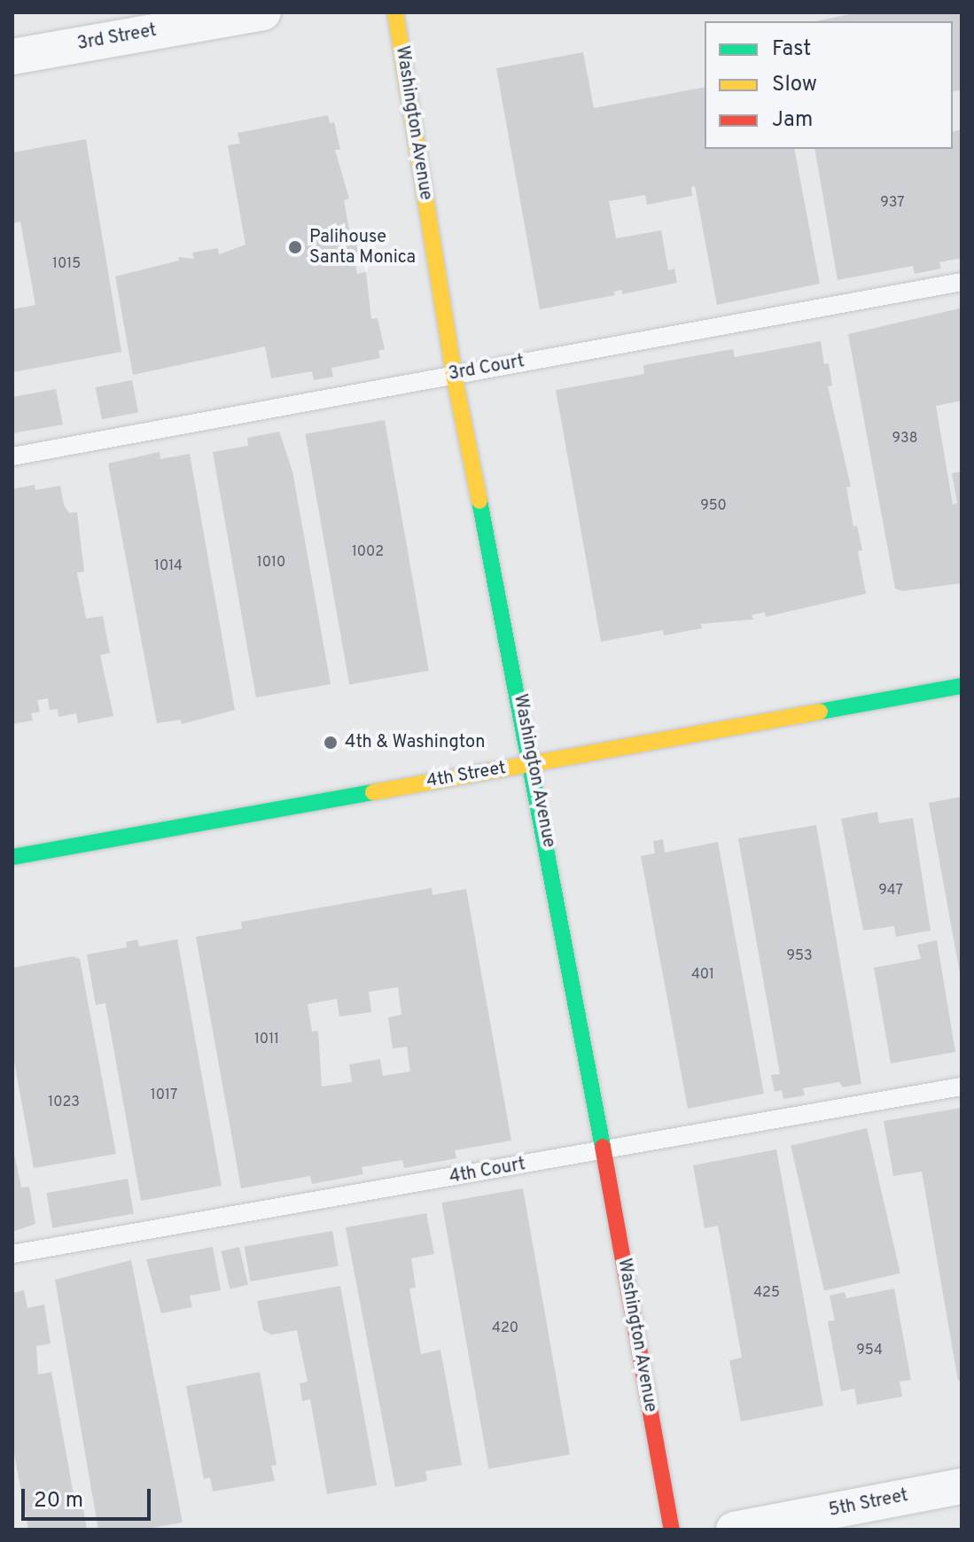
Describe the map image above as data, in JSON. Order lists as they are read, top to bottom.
{
  "streets": {
    "street": [
      "3rd Street",
      "Washington Avenue",
      "4th Street",
      "5th Street"
    ],
    "lane": ["3rd Court", "4th Court"]
  },
  "crossings": [
    ["Washington Avenue", "3rd Court"],
    ["Washington Avenue", "4th Street"],
    ["Washington Avenue", "4th Court"]
  ],
  "places": ["Palihouse Santa Monica", "4th & Washington"],
  "house_numbers": [
    "937",
    "1015",
    "938",
    "950",
    "1002",
    "1010",
    "1014",
    "947",
    "953",
    "401",
    "1011",
    "1017",
    "1023",
    "425",
    "420",
    "954"
  ],
  "legend": ["Fast", "Slow", "Jam"],
  "scale_bar": "20 m"
}
